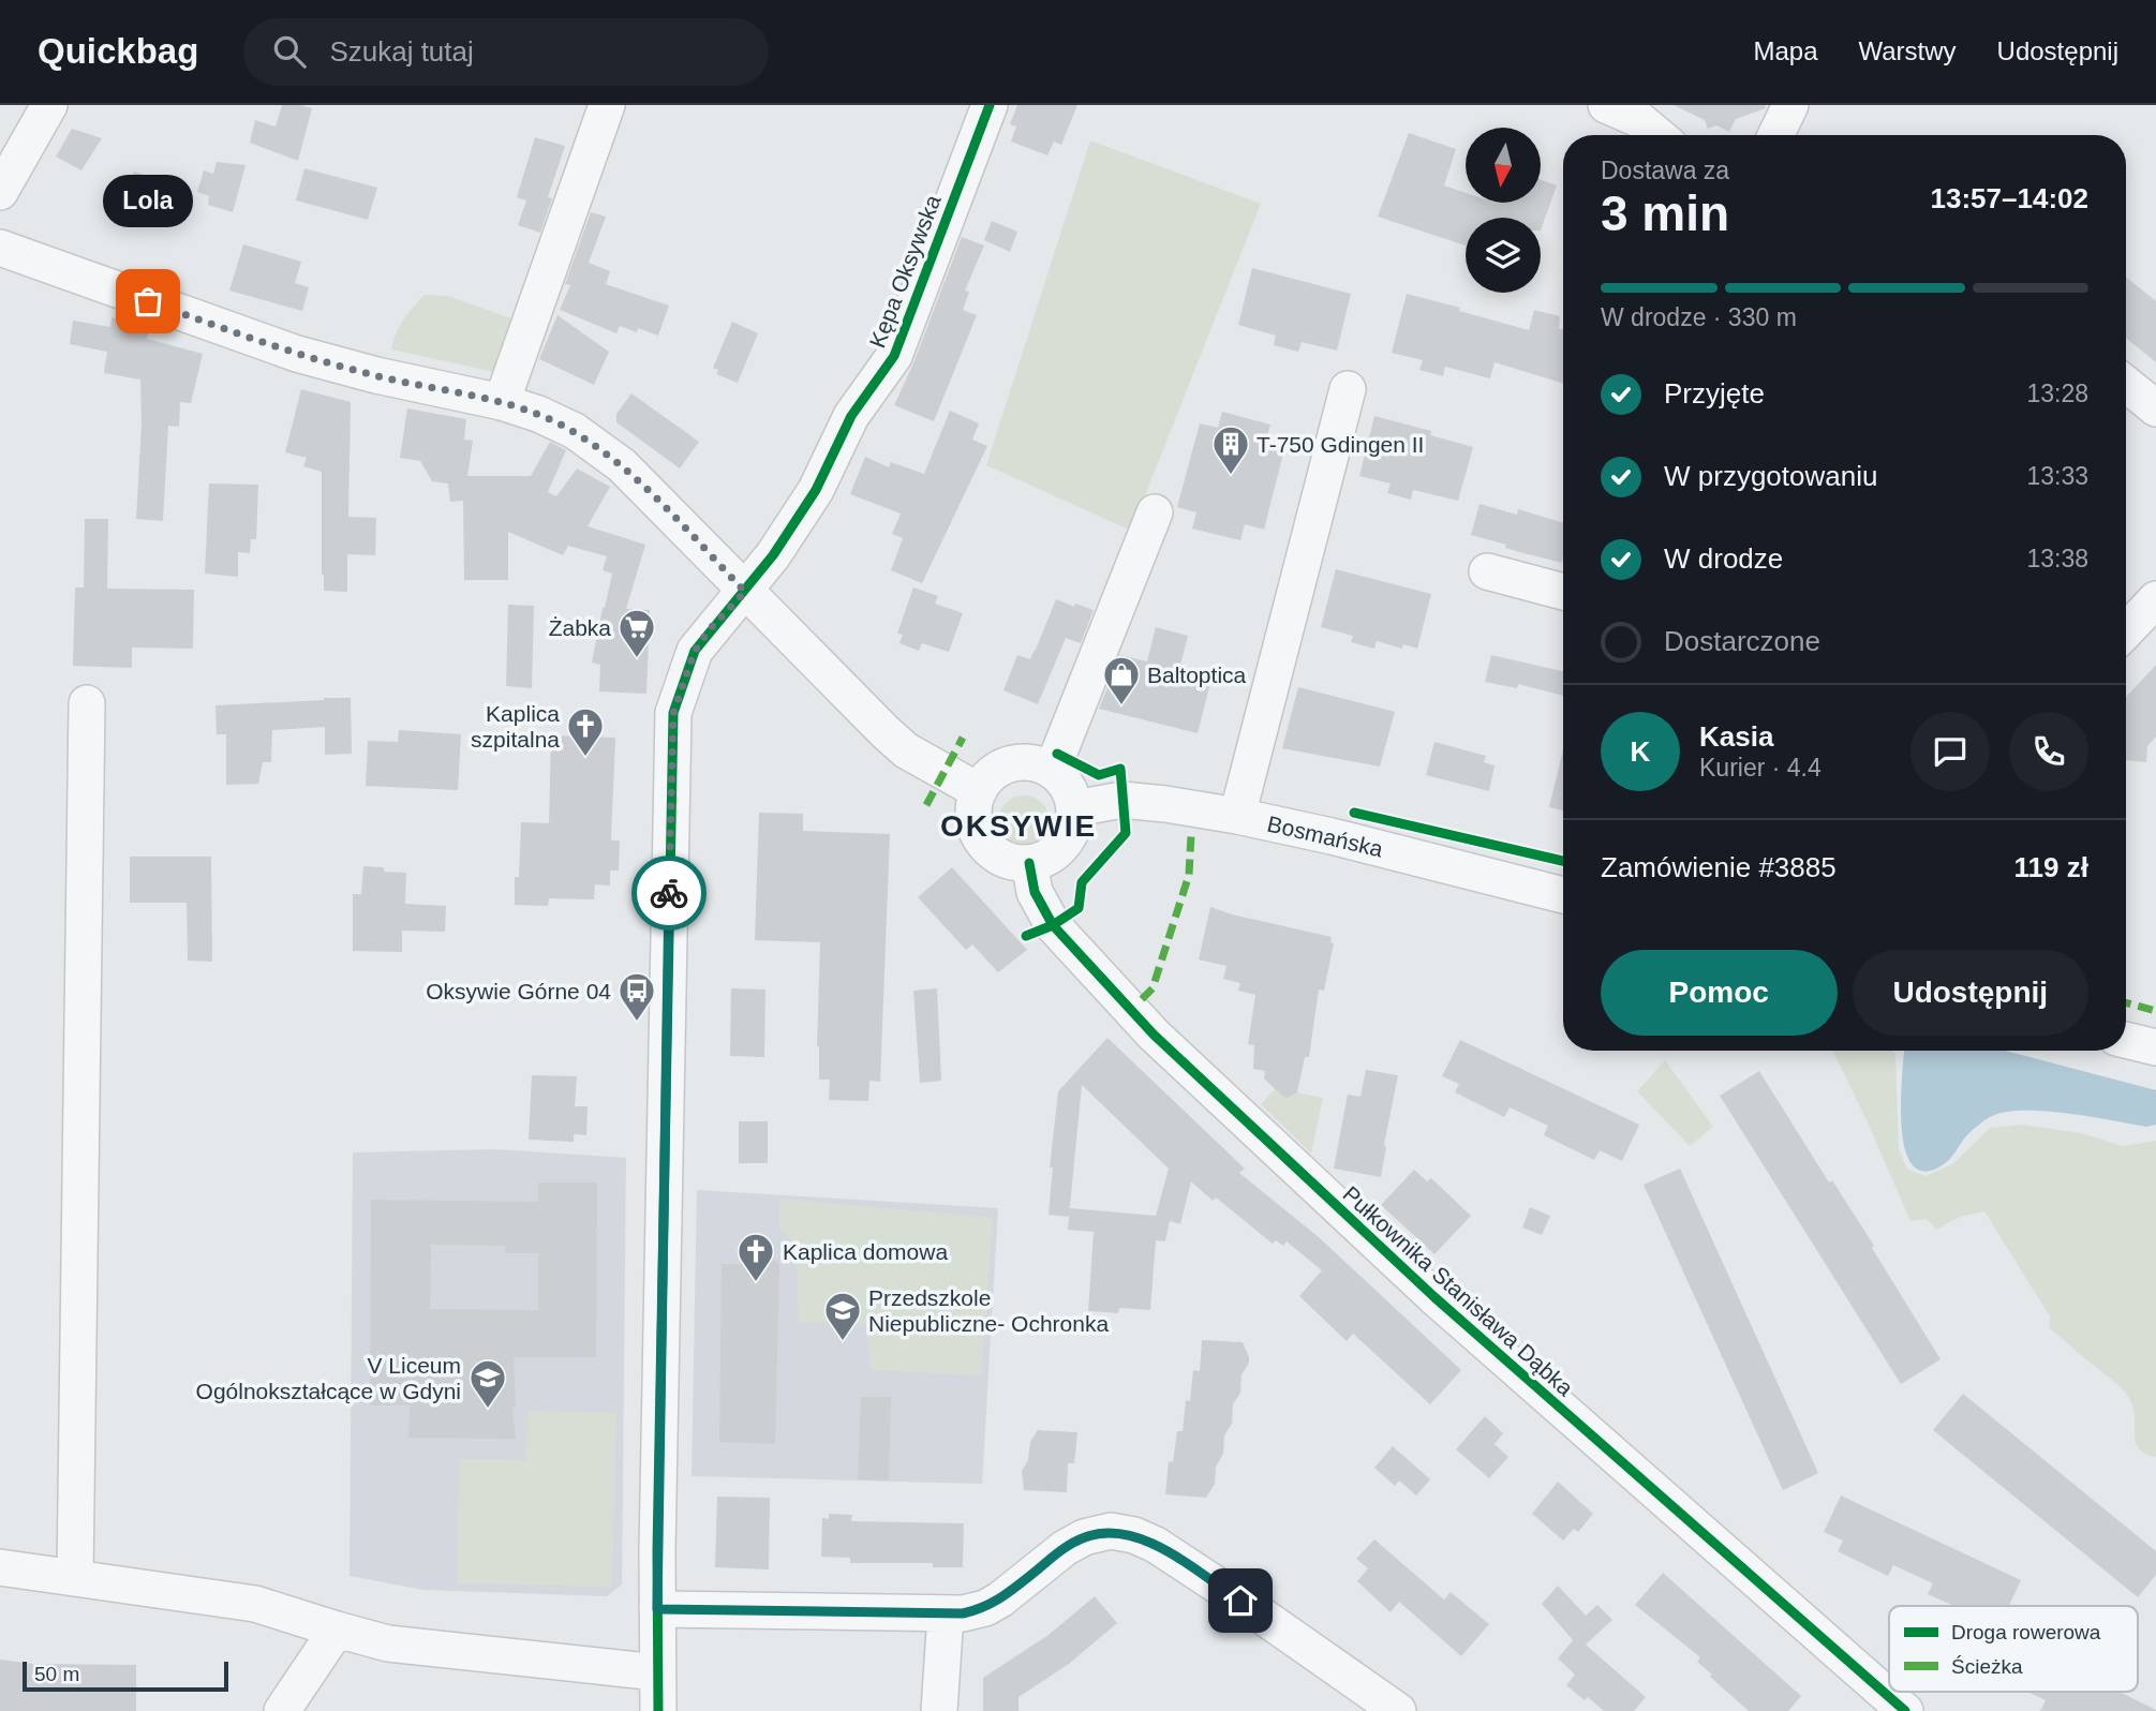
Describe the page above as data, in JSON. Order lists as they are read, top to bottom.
{
  "streets": {
    "street": ["Kępa Oksywska", "Bosmańska", "Pułkownika Stanisława Dąbka"]
  },
  "crossings": [
    ["Bosmańska", "Pułkownika Stanisława Dąbka"]
  ],
  "districts": ["OKSYWIE"],
  "places": {
    "other": ["Lola"],
    "building": ["T-750 Gdingen II"],
    "supermarket": ["Żabka"],
    "shop": ["Baltoptica"],
    "church": ["Kaplica szpitalna", "Kaplica domowa"],
    "bus stop": ["Oksywie Górne 04"],
    "school or university": ["Przedszkole Niepubliczne- Ochronka", "V Liceum Ogólnokształcące w Gdyni"]
  },
  "legend": ["Droga rowerowa", "Ścieżka"],
  "scale_bar": "50 m",
  "north": "bottom",
  "page": {
    "header": "Quickbag",
    "search": "Szukaj tutaj",
    "nav": ["Mapa", "Warstwy", "Udostępnij"],
    "heading": ["3 min", "Dostawa za", "13:57–14:02"],
    "panel": [
      "Kasia",
      "Kurier · 4.4",
      "Zamówienie #3885",
      "119 zł"
    ],
    "bubble": "Lola",
    "bar": "W drodze · 330 m",
    "list": [
      ["Przyjęte", "13:28"],
      ["W przygotowaniu", "13:33"],
      ["W drodze", "13:38"],
      "Dostarczone"
    ],
    "round": "K",
    "buttons": ["Pomoc", "Udostępnij"],
    "scale": "50 m"
  }
}
